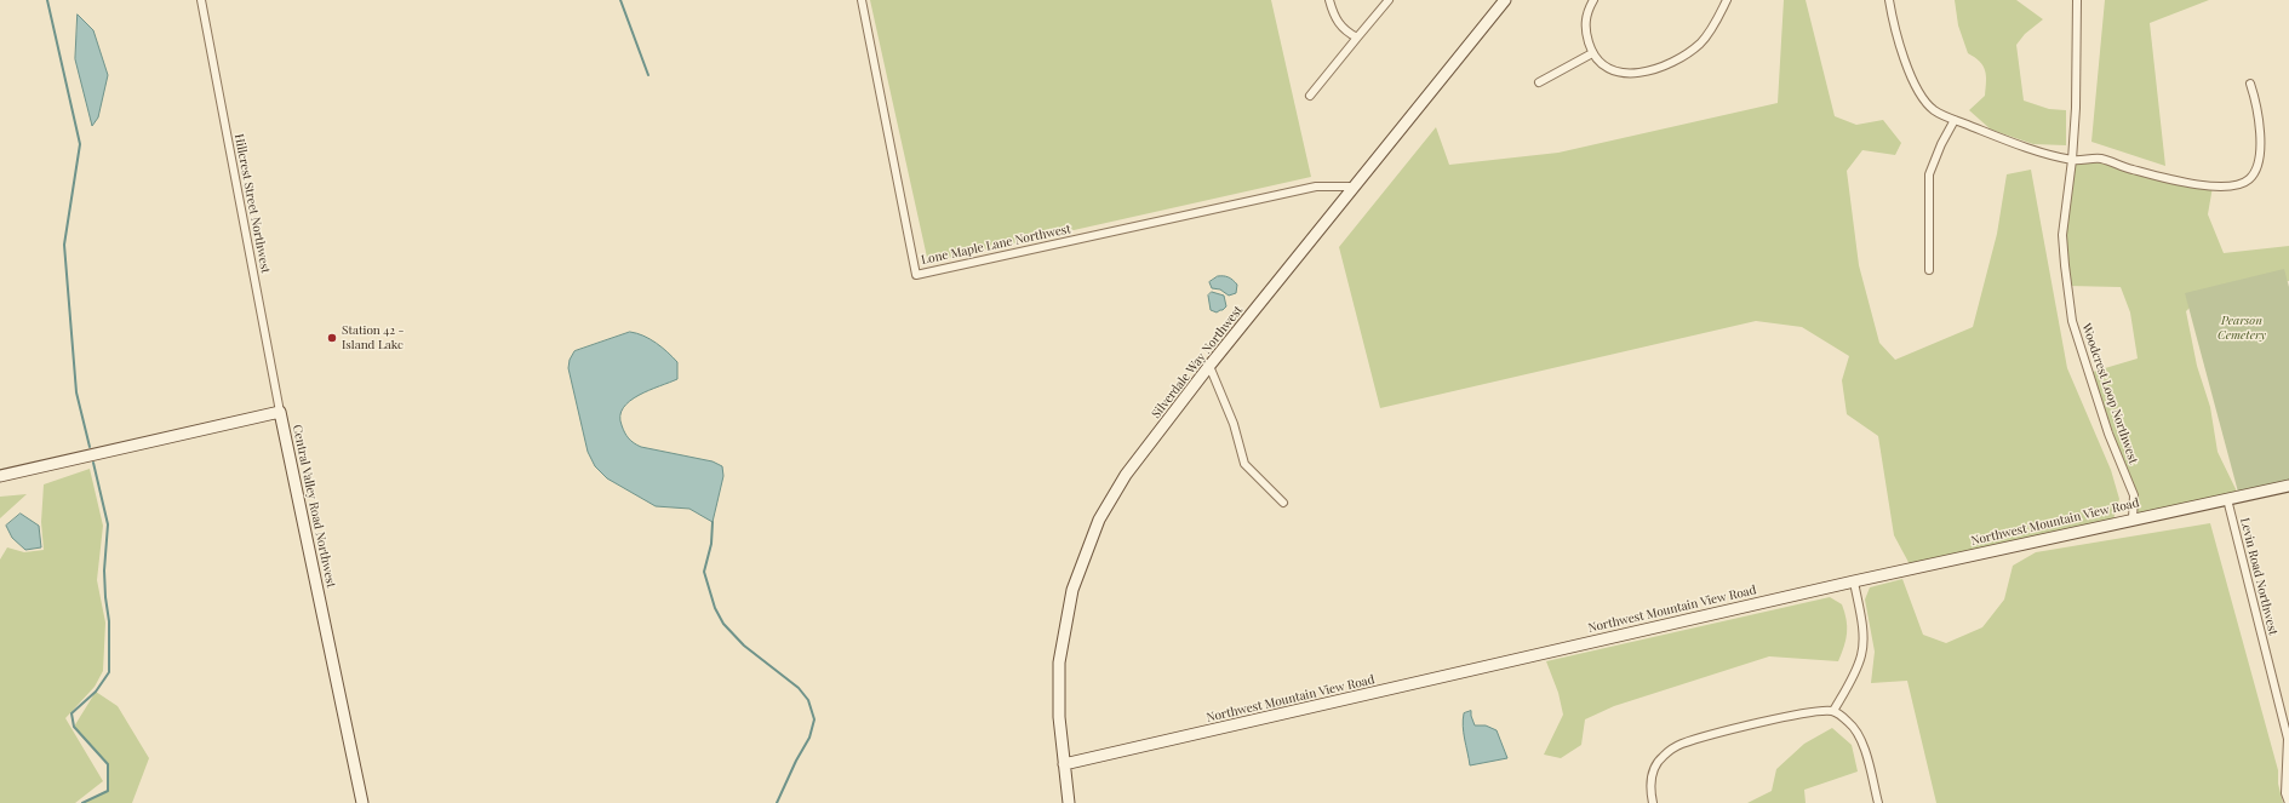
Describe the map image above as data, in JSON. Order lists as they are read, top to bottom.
{
  "streets": {
    "main road": ["Silverdale Way Northwest", "Central Valley Road Northwest", "Northwest Mountain View Road"],
    "street": [
      "Hillcrest Street Northwest",
      "Lone Maple Lane Northwest",
      "Woodcrest Loop Northwest",
      "Levin Road Northwest"
    ]
  },
  "crossings": [
    ["Hillcrest Street Northwest", "Central Valley Road Northwest"],
    ["Lone Maple Lane Northwest", "Silverdale Way Northwest"],
    ["Silverdale Way Northwest", "Northwest Mountain View Road"],
    ["Woodcrest Loop Northwest", "Northwest Mountain View Road"],
    ["Northwest Mountain View Road", "Levin Road Northwest"]
  ],
  "parks": ["Pearson Cemetery"],
  "places": ["Station 42 - Island Lake"]
}
